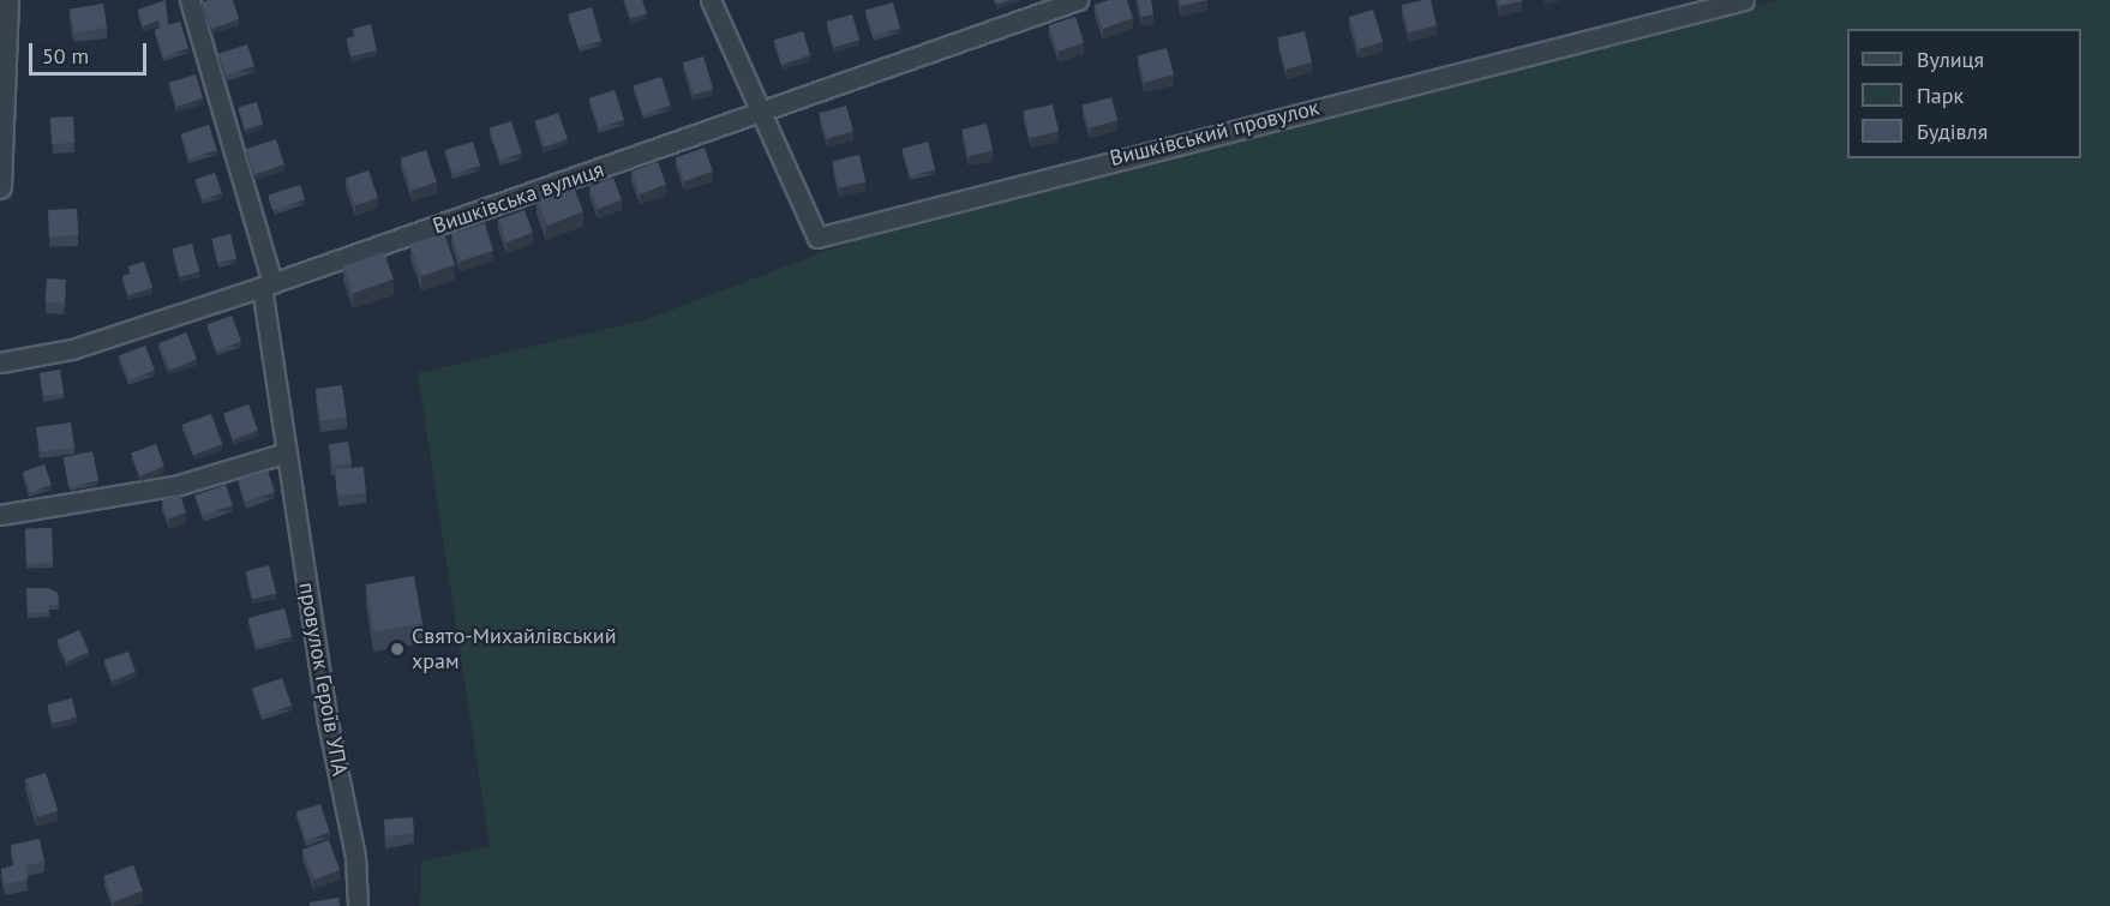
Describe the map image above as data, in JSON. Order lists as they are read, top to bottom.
{
  "streets": {
    "street": ["Вишківський провулок", "Вишківська вулиця", "провулок Героїв УПА"]
  },
  "crossings": [
    ["Вишківський провулок", "Вишківська вулиця"],
    ["Вишківська вулиця", "провулок Героїв УПА"]
  ],
  "places": ["Свято-Михайлівський храм"],
  "legend": ["Вулиця", "Парк", "Будівля"],
  "scale_bar": "50 m"
}
